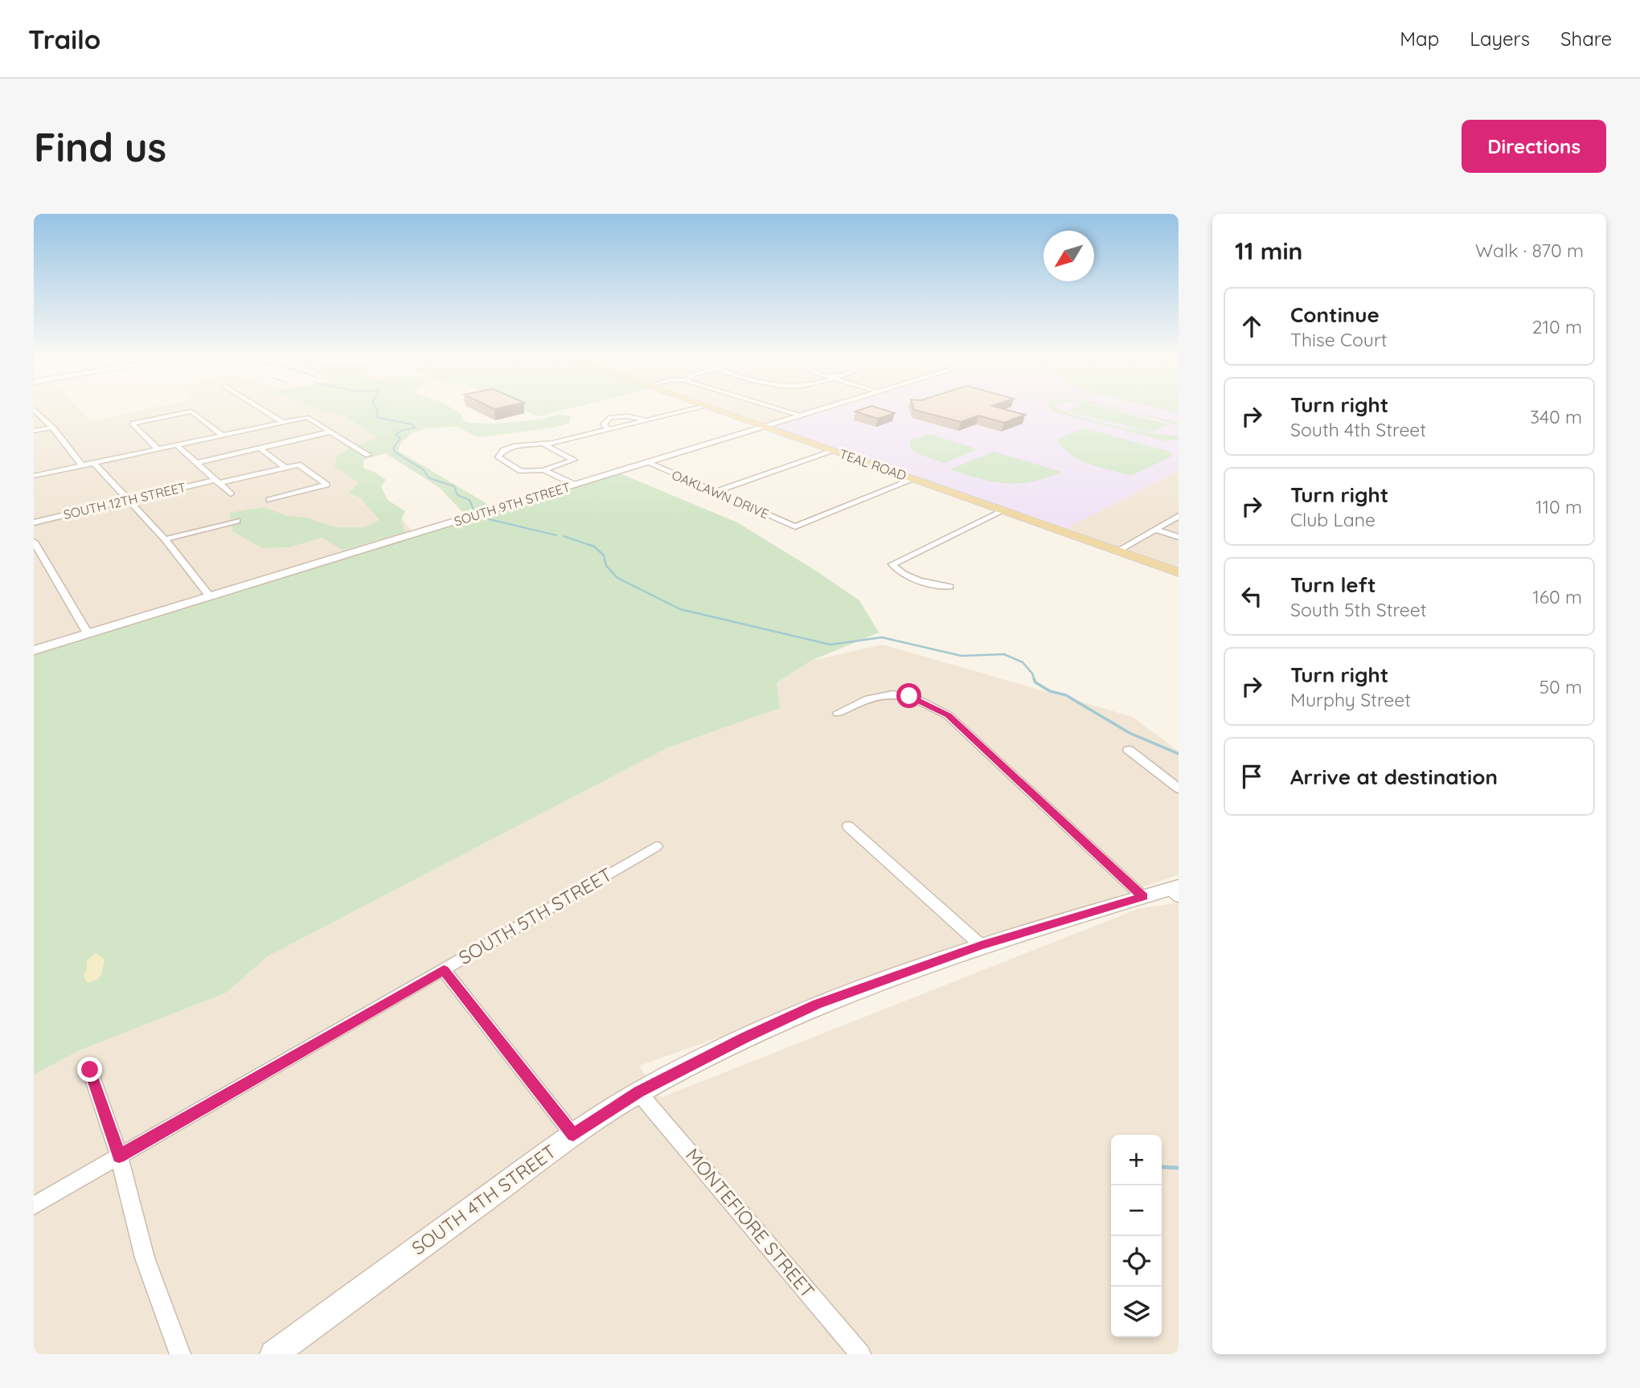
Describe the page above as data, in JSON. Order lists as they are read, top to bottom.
{
  "streets": {
    "main road": ["TEAL ROAD"],
    "street": [
      "OAKLAWN DRIVE",
      "SOUTH 12TH STREET",
      "SOUTH 9TH STREET",
      "SOUTH 5TH STREET",
      "SOUTH 4TH STREET",
      "MONTEFIORE STREET"
    ]
  },
  "crossings": [
    ["TEAL ROAD", "OAKLAWN DRIVE"],
    ["TEAL ROAD", "SOUTH 9TH STREET"],
    ["OAKLAWN DRIVE", "SOUTH 9TH STREET"],
    ["SOUTH 4TH STREET", "MONTEFIORE STREET"]
  ],
  "north": "bottom left",
  "page": {
    "header": "Trailo",
    "nav": ["Map", "Layers", "Share"],
    "buttons": "Directions",
    "title": "Find us",
    "heading": ["11 min", "Walk · 870 m"],
    "list": [
      ["Continue", "Thise Court", "210 m"],
      ["Turn right", "South 4th Street", "340 m"],
      ["Turn right", "Club Lane", "110 m"],
      ["Turn left", "South 5th Street", "160 m"],
      ["Turn right", "Murphy Street", "50 m"],
      "Arrive at destination"
    ],
    "map_buttons": ["+", "−"]
  }
}
